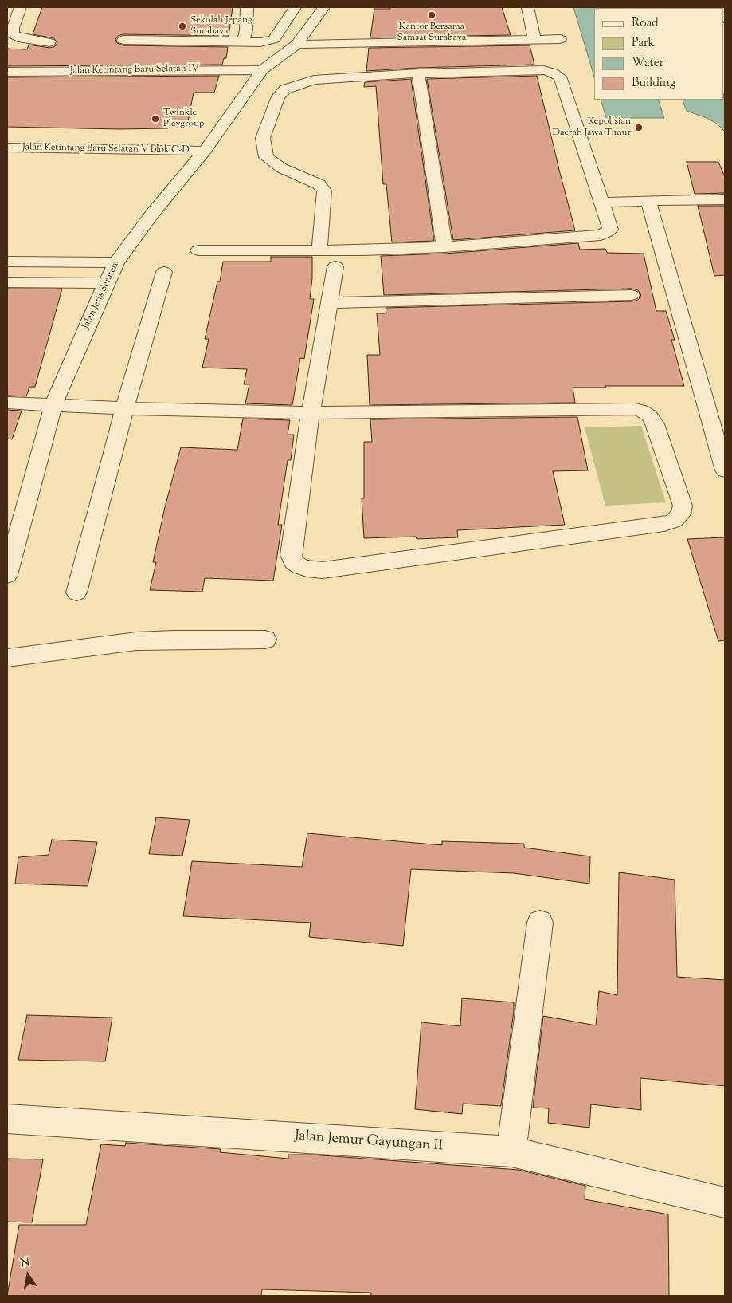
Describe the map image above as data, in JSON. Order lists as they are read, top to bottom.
{
  "streets": {
    "street": [
      "Jalan Ketintang Baru Selatan IV",
      "Jalan Ketintang Baru Selatan V Blok C-D",
      "Jalan Jetis Seraten",
      "Jalan Jemur Gayungan II"
    ]
  },
  "crossings": [
    ["Jalan Ketintang Baru Selatan IV", "Jalan Jetis Seraten"],
    ["Jalan Ketintang Baru Selatan V Blok C-D", "Jalan Jetis Seraten"]
  ],
  "places": [
    "Kantor Bersama Samsat Surabaya",
    "Sekolah Jepang Surabaya",
    "Twinkle Playgroup",
    "Kepolisian Daerah Jawa Timur"
  ],
  "legend": [
    "Road",
    "Park",
    "Water",
    "Building"
  ],
  "north": "top"
}
